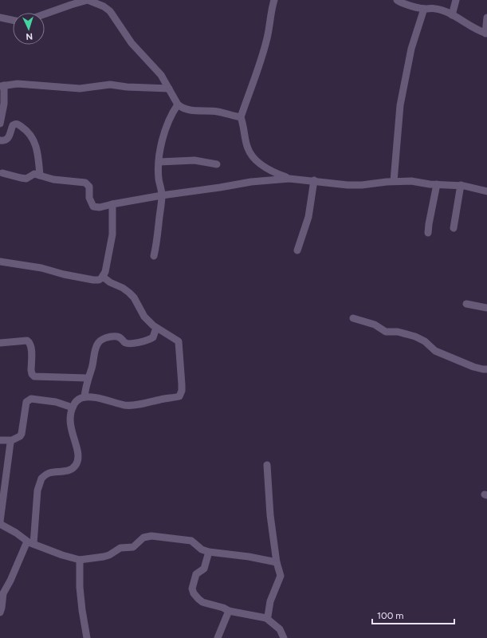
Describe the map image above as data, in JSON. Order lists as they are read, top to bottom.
{
  "scale_bar": "100 m",
  "north": "bottom"
}
